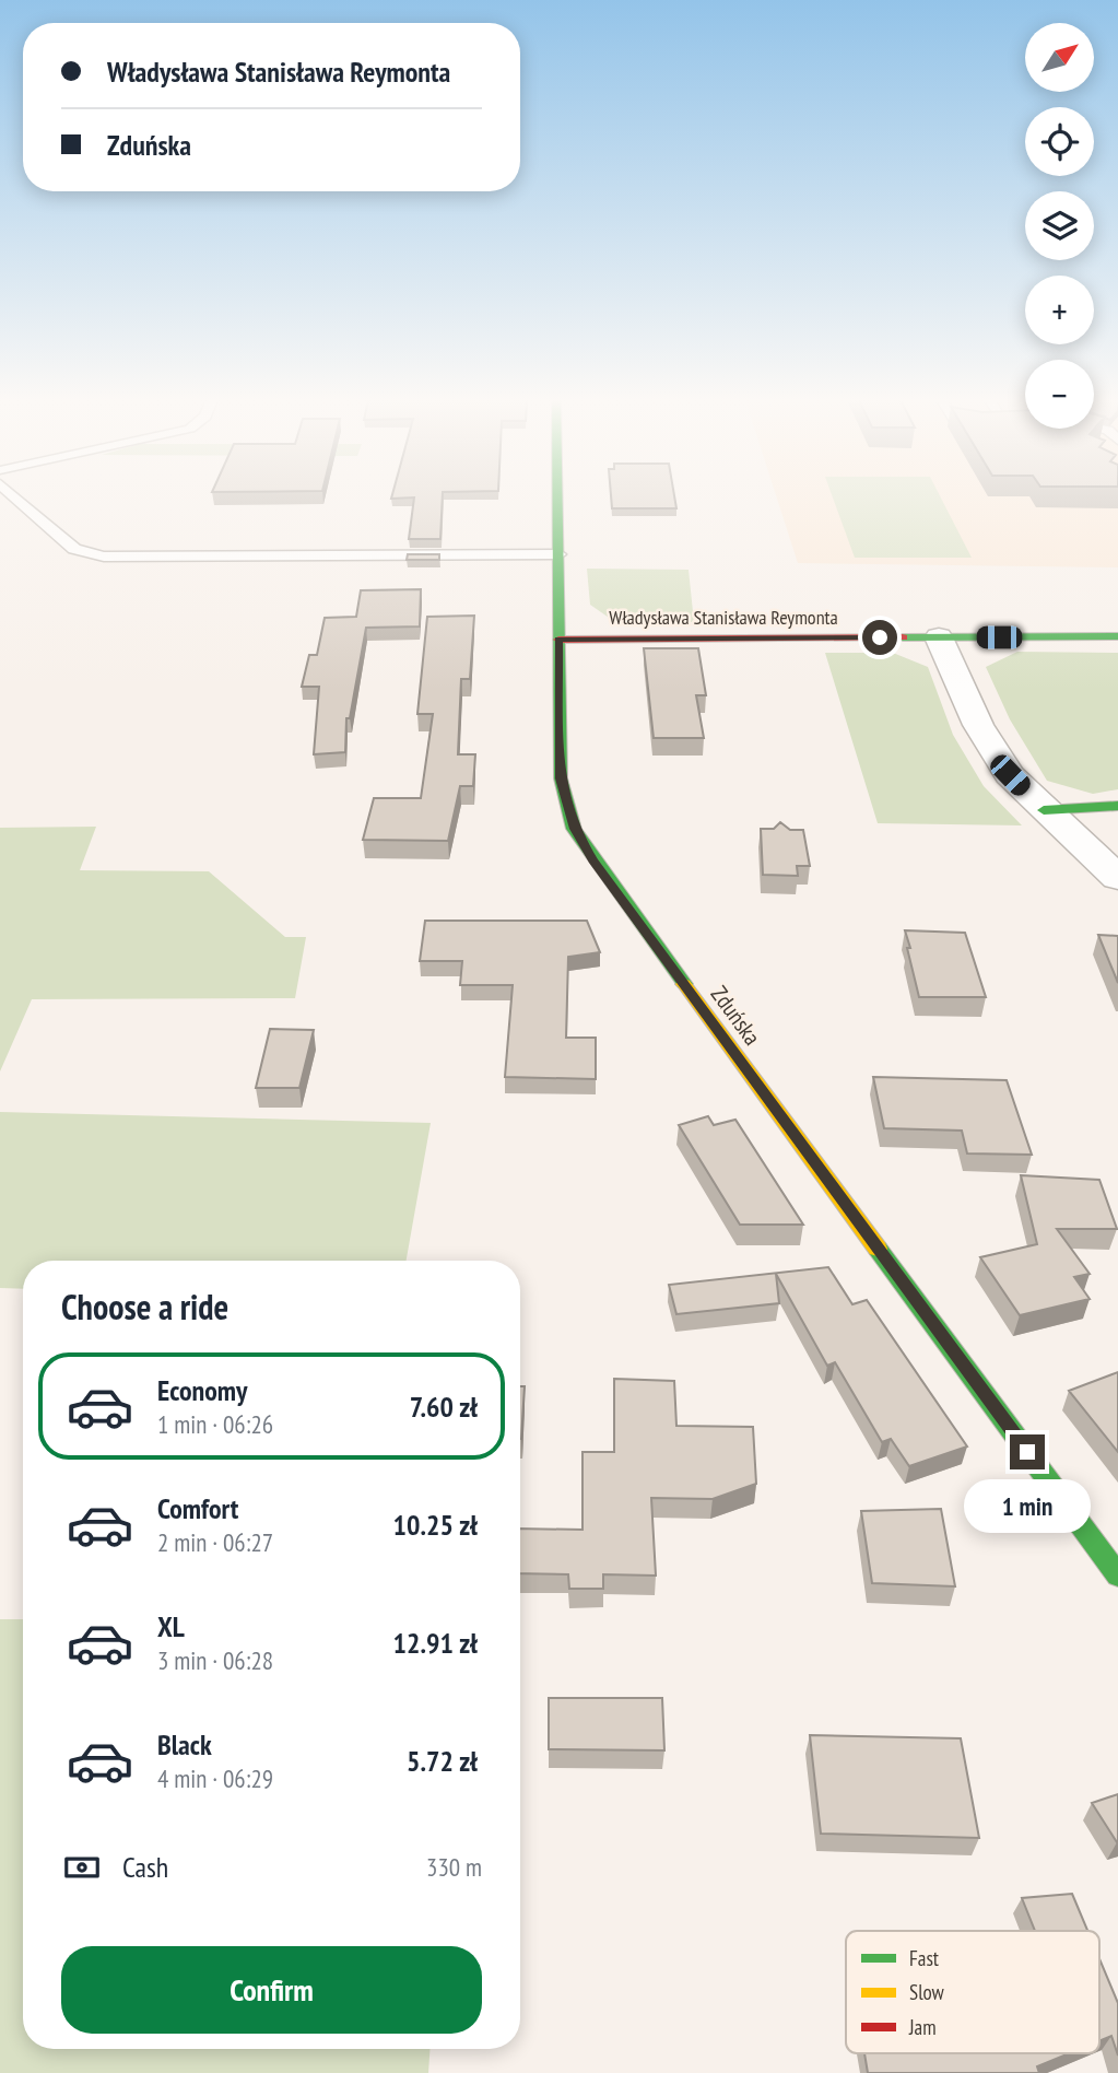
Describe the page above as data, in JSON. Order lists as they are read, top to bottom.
{
  "streets": {
    "street": ["Władysława Stanisława Reymonta", "Zduńska"]
  },
  "crossings": [
    ["Władysława Stanisława Reymonta", "Zduńska"]
  ],
  "legend": ["Fast", "Slow", "Jam"],
  "north": "top right",
  "page": {
    "map_buttons": ["+", "−"],
    "banner": ["Władysława Stanisława Reymonta", "Zduńska"],
    "heading": "Choose a ride",
    "list": [
      {
        "name": "Economy",
        "note": "1 min · 06:26",
        "value": "7.60 zł"
      },
      {
        "name": "Comfort",
        "note": "2 min · 06:27",
        "value": "10.25 zł"
      },
      {
        "name": "XL",
        "note": "3 min · 06:28",
        "value": "12.91 zł"
      },
      {
        "name": "Black",
        "note": "4 min · 06:29",
        "value": "5.72 zł"
      }
    ],
    "bubble": "1 min",
    "pay": ["Cash", "330 m"],
    "buttons": "Confirm"
  }
}
